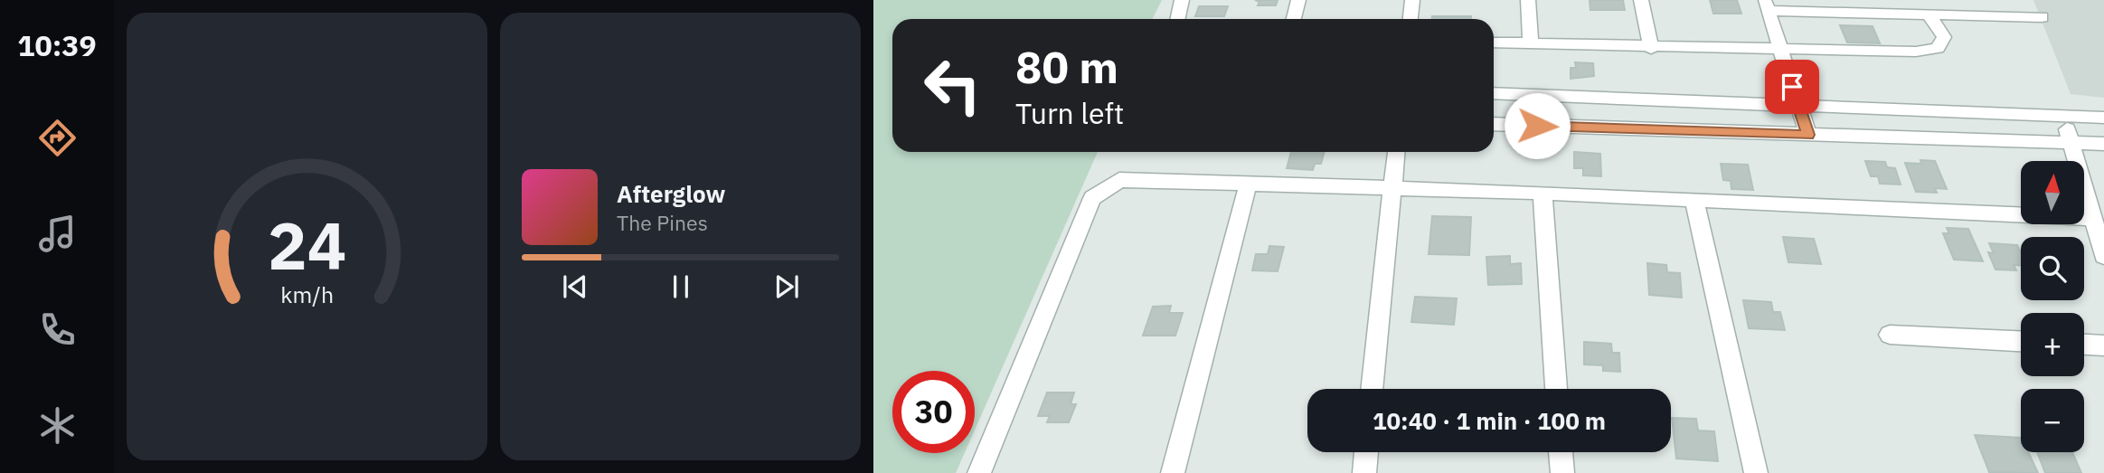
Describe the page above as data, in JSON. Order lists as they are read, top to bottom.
{
  "north": "top",
  "page": {
    "tabs": "10:39",
    "turn": ["80 m", "Turn left"],
    "map_buttons": ["+", "−"],
    "song": ["Afterglow", "The Pines"],
    "limit": "30",
    "trip": "10:40 · 1 min · 100 m",
    "gauge": ["24", "km/h"]
  }
}
